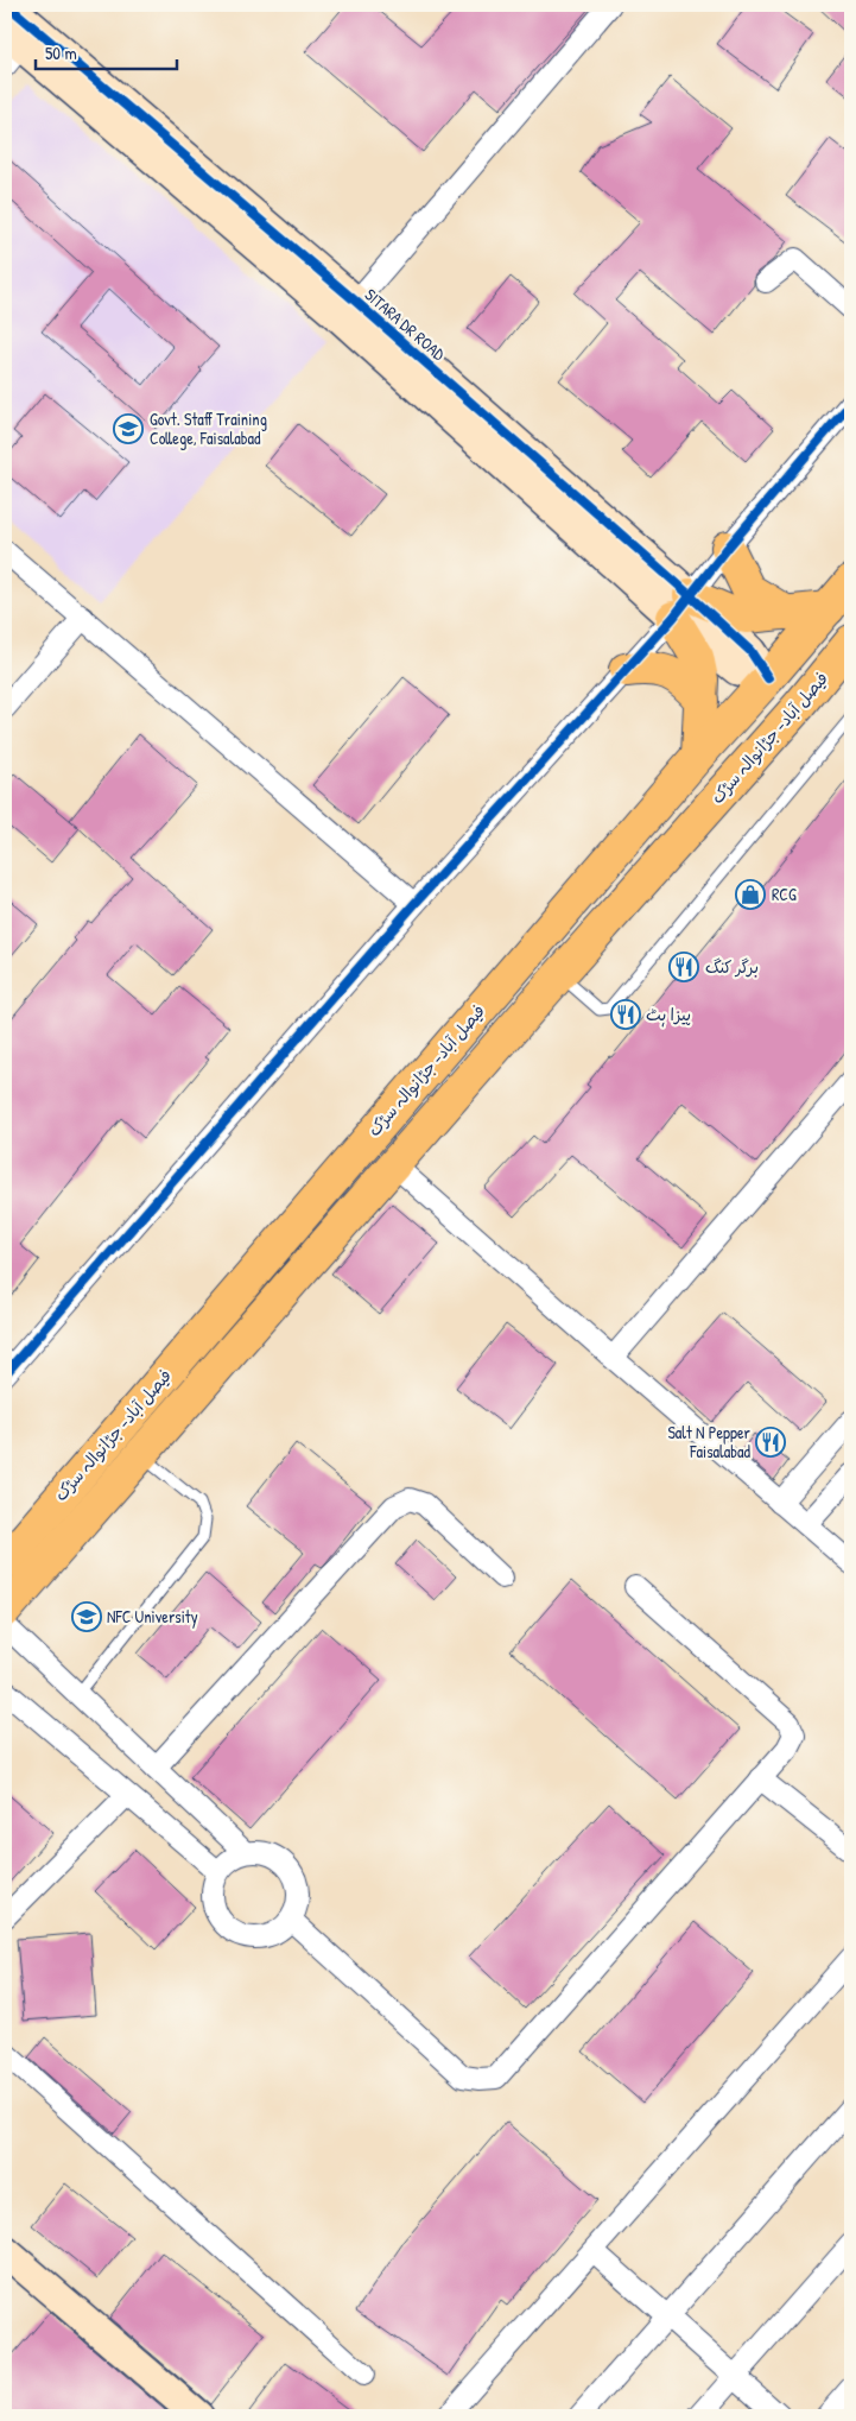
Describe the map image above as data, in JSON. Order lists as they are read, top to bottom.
{
  "streets": {
    "main road": ["فیصل آباد– جڑانوالہ سڑک"],
    "cycle path": ["SITARA DR ROAD"]
  },
  "places": {
    "school or university": ["Govt. Staff Training College, Faisalabad", "NFC University"],
    "shop": ["RCG"],
    "restaurant": ["برگر کنگ", "پیزا ہٹ", "Salt N Pepper Faisalabad"]
  },
  "scale_bar": "50 m"
}
